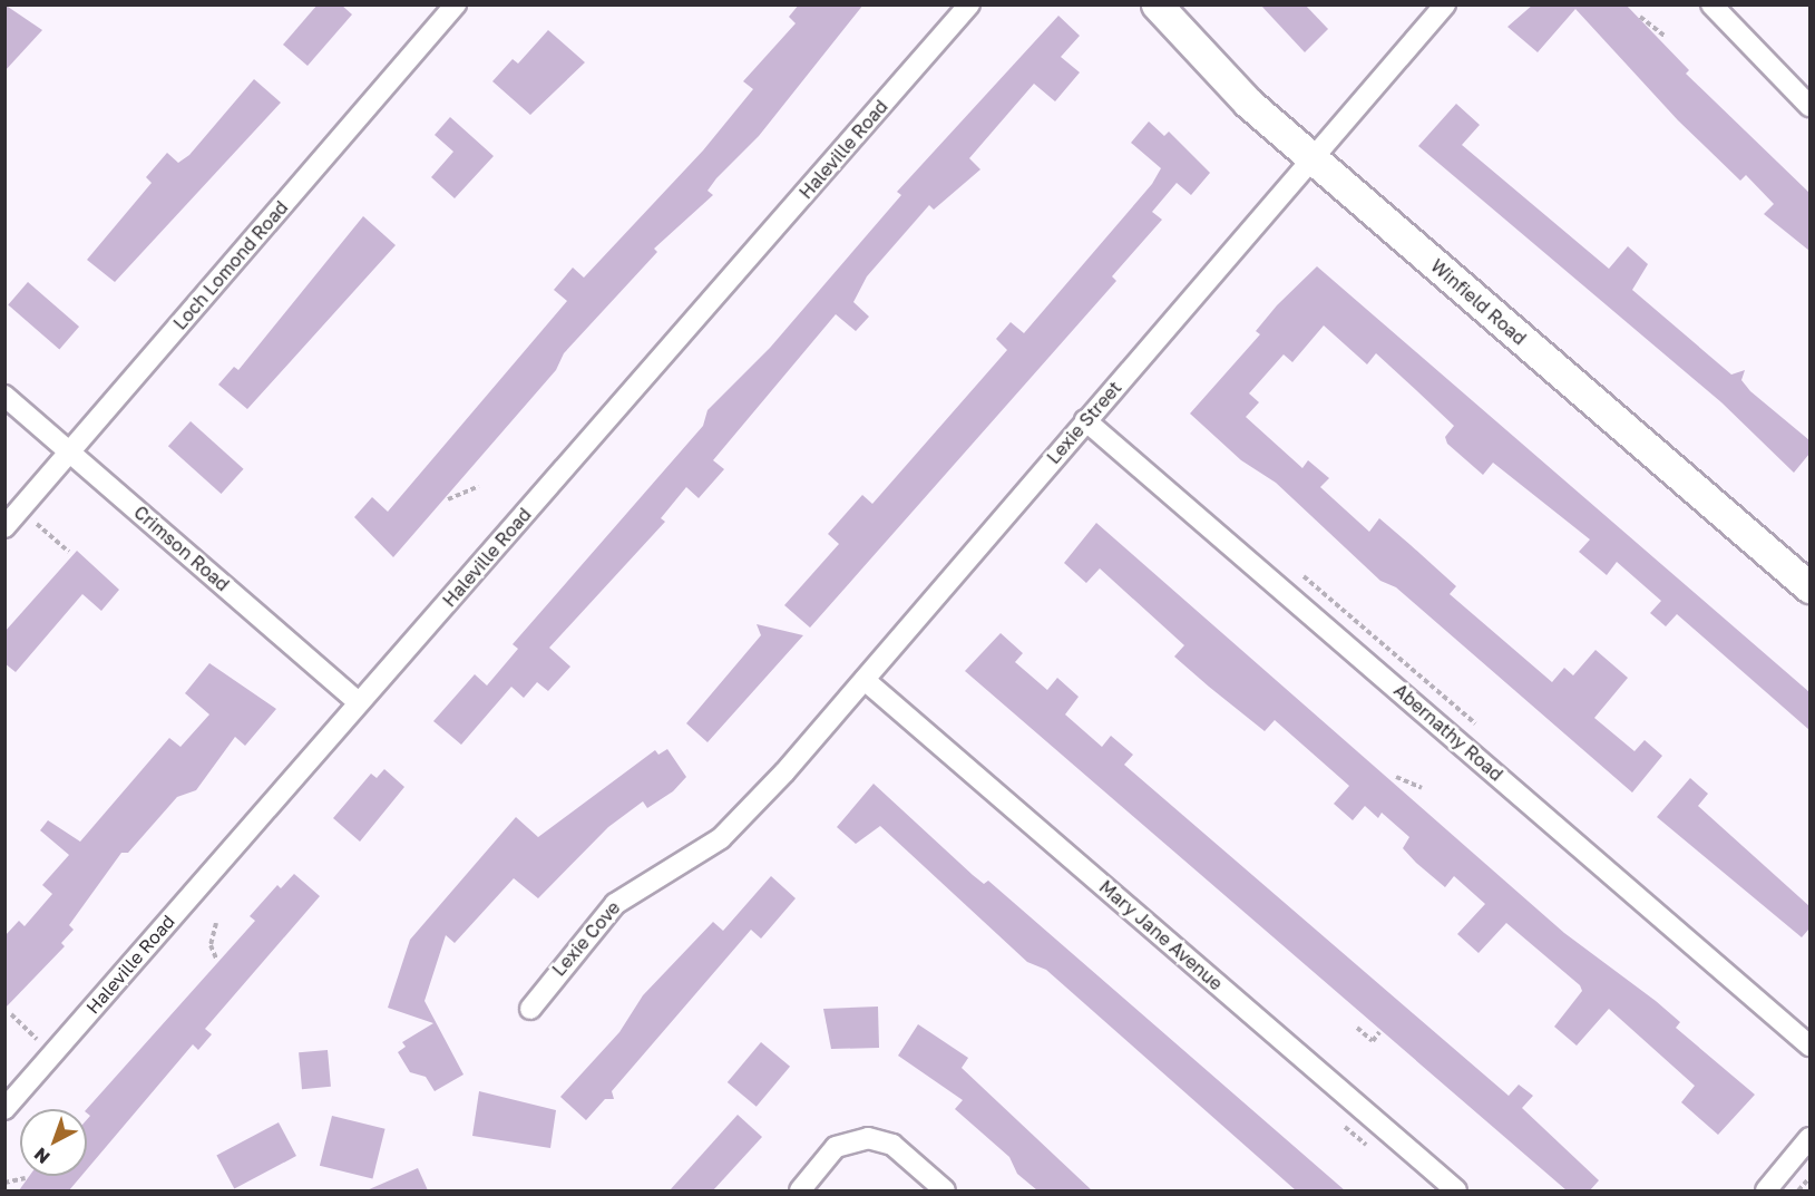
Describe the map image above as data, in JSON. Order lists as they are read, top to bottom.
{
  "streets": {
    "street": [
      "Haleville Road",
      "Loch Lomond Road",
      "Winfield Road",
      "Lexie Street",
      "Crimson Road",
      "Abernathy Road",
      "Mary Jane Avenue",
      "Lexie Cove"
    ]
  },
  "crossings": [
    ["Haleville Road", "Crimson Road"],
    ["Loch Lomond Road", "Crimson Road"],
    ["Winfield Road", "Lexie Street"],
    ["Lexie Street", "Abernathy Road"],
    ["Lexie Street", "Mary Jane Avenue"],
    ["Lexie Street", "Lexie Cove"]
  ],
  "north": "bottom left"
}
